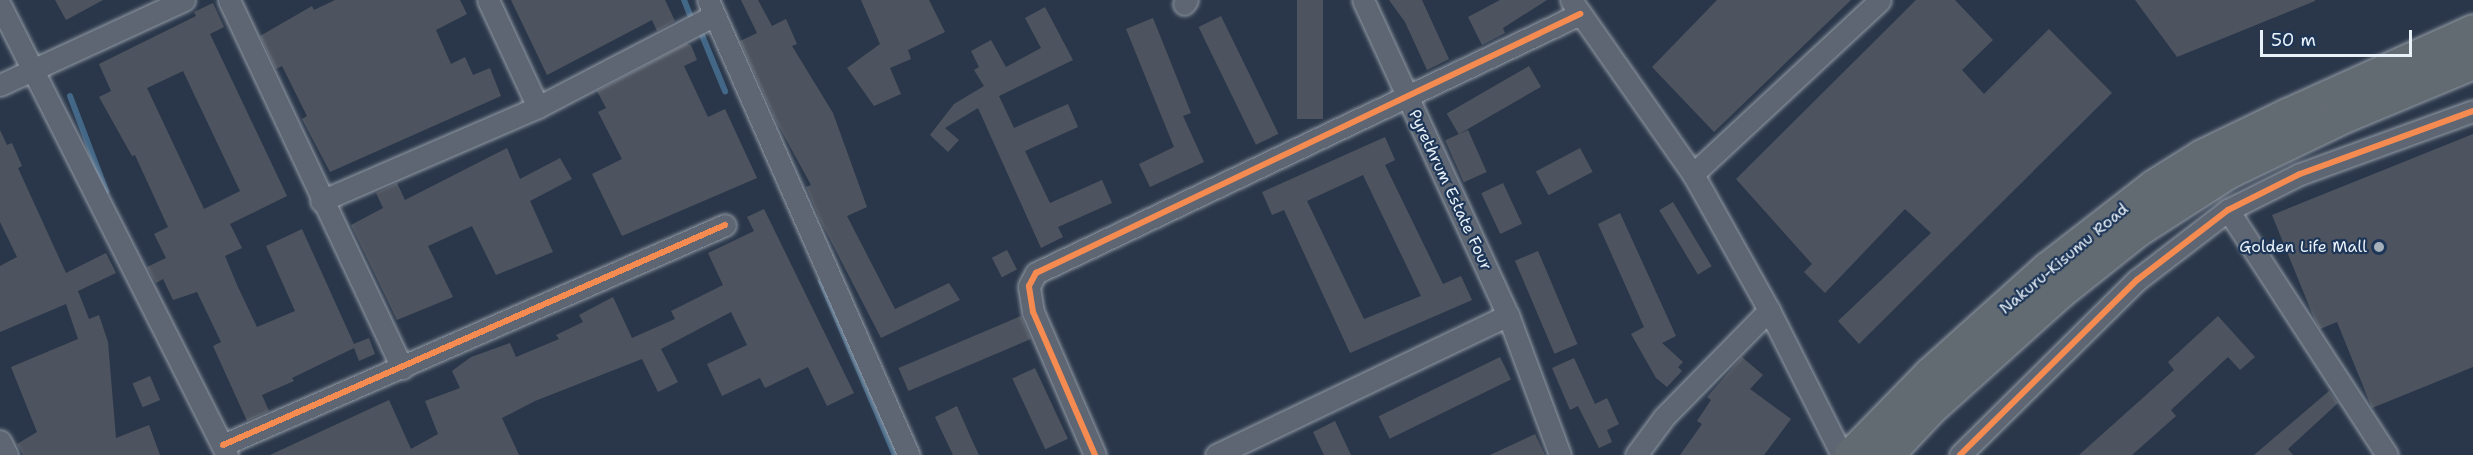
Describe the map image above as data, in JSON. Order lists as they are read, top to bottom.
{
  "streets": {
    "highway": ["Nakuru-Kisumu Road"],
    "street": ["Pyrethrum Estate Four"]
  },
  "places": ["Golden Life Mall"],
  "scale_bar": "50 m"
}
